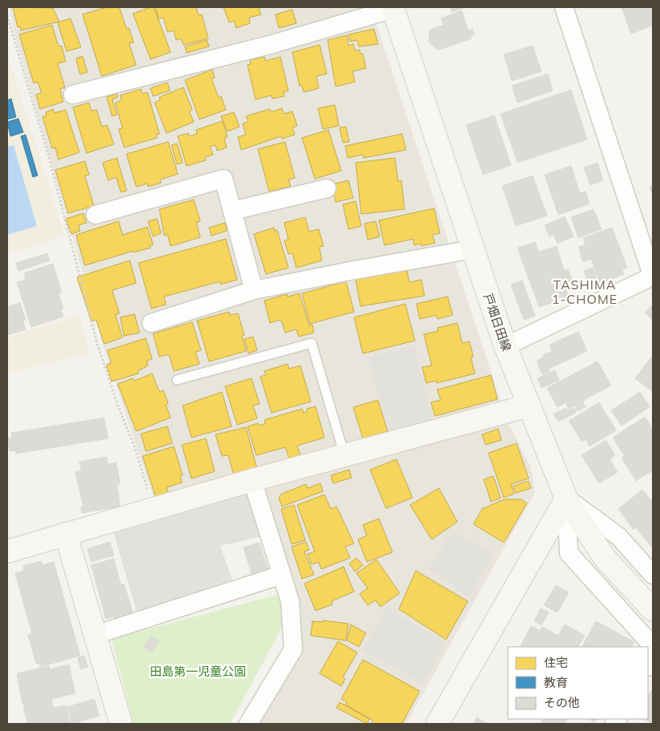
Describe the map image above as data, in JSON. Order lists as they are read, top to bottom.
{
  "streets": {
    "street": ["戸畑日田線"]
  },
  "districts": ["TASHIMA 1-CHOME"],
  "parks": ["田島第一児童公園"],
  "legend": ["住宅", "教育", "その他"]
}
